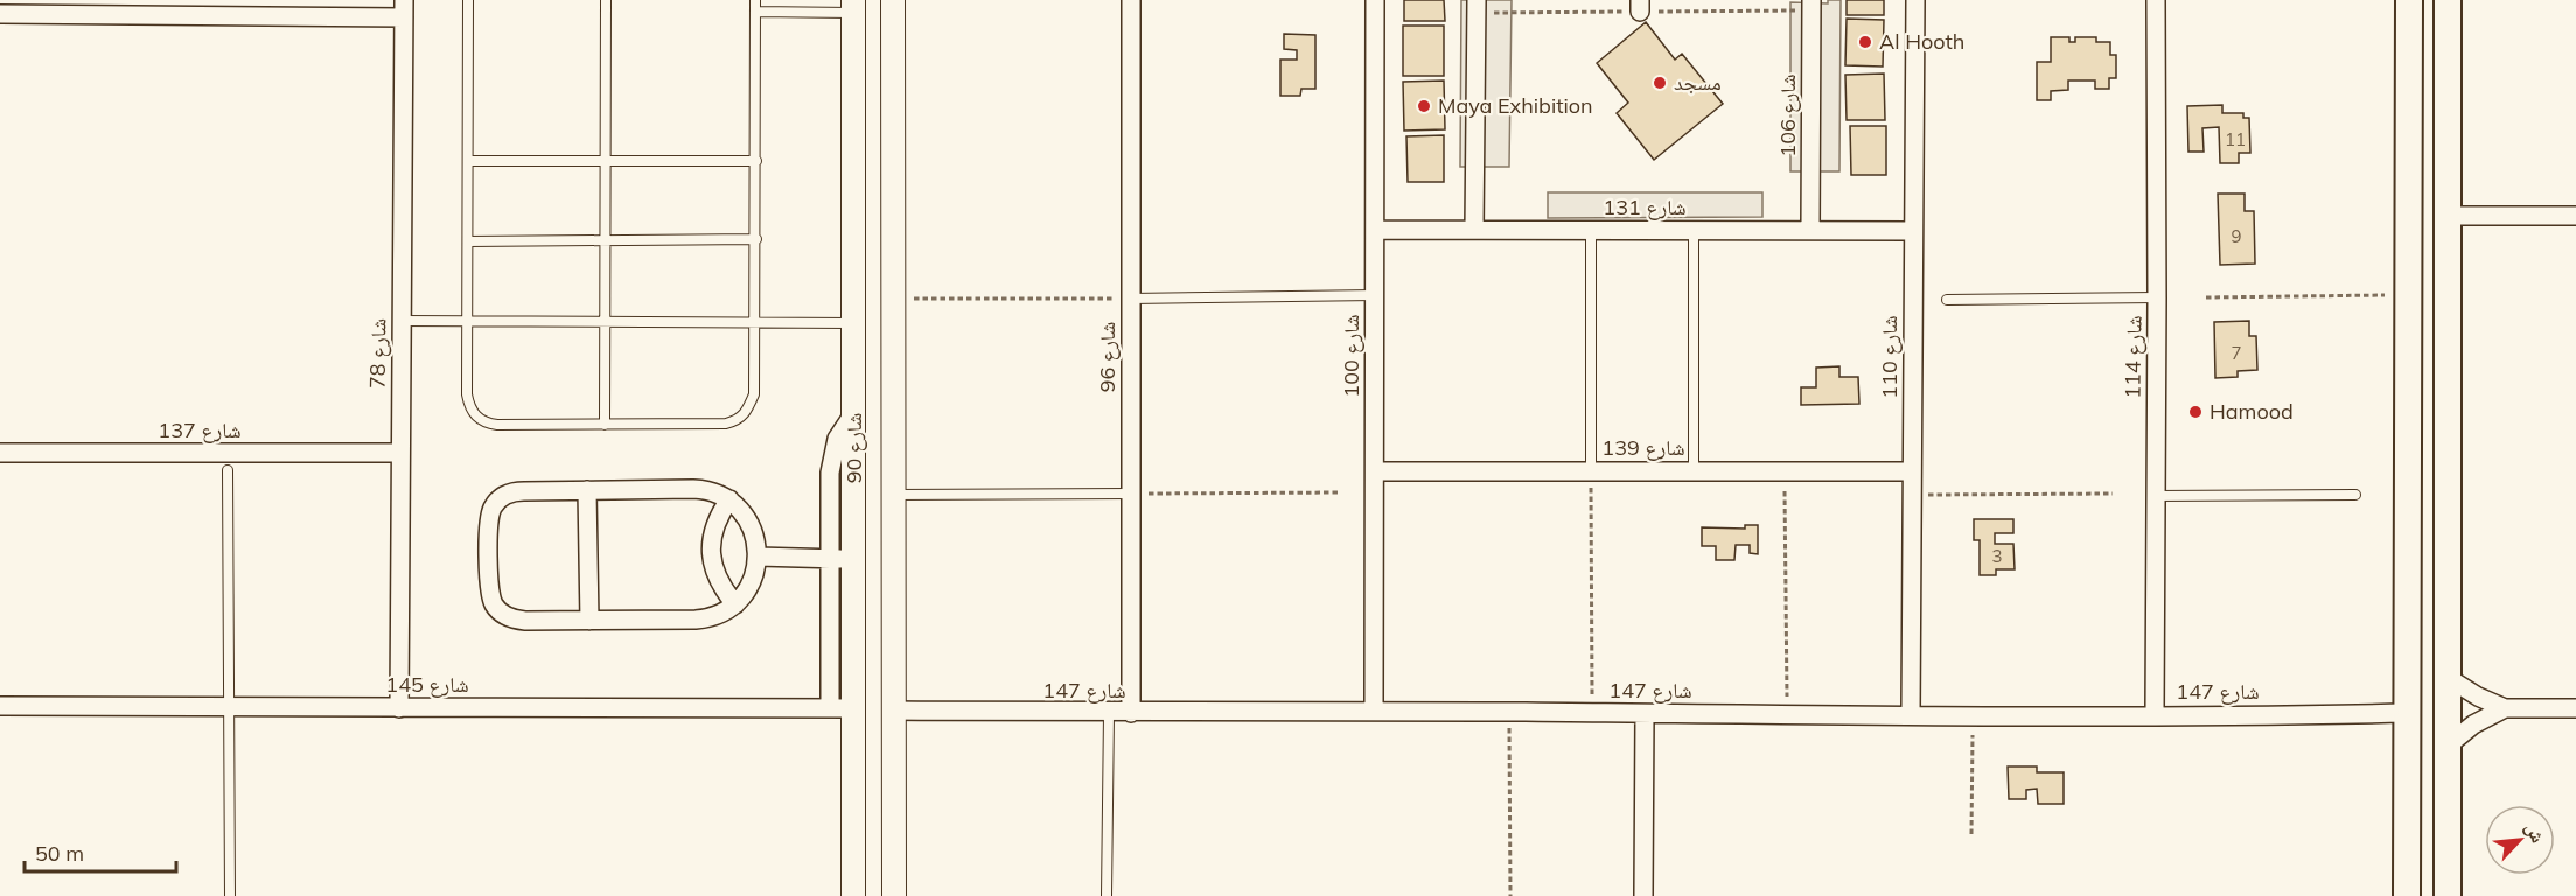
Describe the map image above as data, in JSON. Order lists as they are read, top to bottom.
{
  "streets": {
    "street": [
      "شارع 106",
      "شارع 131",
      "شارع 78",
      "شارع 100",
      "شارع 96",
      "شارع 110",
      "شارع 114",
      "شارع 137",
      "شارع 90",
      "شارع 139",
      "شارع 145",
      "شارع 147"
    ]
  },
  "crossings": [
    ["شارع 106", "شارع 131"],
    ["شارع 131", "شارع 100"],
    ["شارع 131", "شارع 110"],
    ["شارع 78", "شارع 137"],
    ["شارع 78", "شارع 145"],
    ["شارع 100", "شارع 139"],
    ["شارع 100", "شارع 147"],
    ["شارع 96", "شارع 147"],
    ["شارع 110", "شارع 139"],
    ["شارع 110", "شارع 147"],
    ["شارع 114", "شارع 147"],
    ["شارع 90", "شارع 145"],
    ["شارع 90", "شارع 147"]
  ],
  "places": [
    "Al Hooth",
    "مسجد",
    "Maya Exhibition",
    "Hamood"
  ],
  "house_numbers": [
    "11",
    "9",
    "7",
    "3"
  ],
  "scale_bar": "50 m",
  "north": "top right"
}
